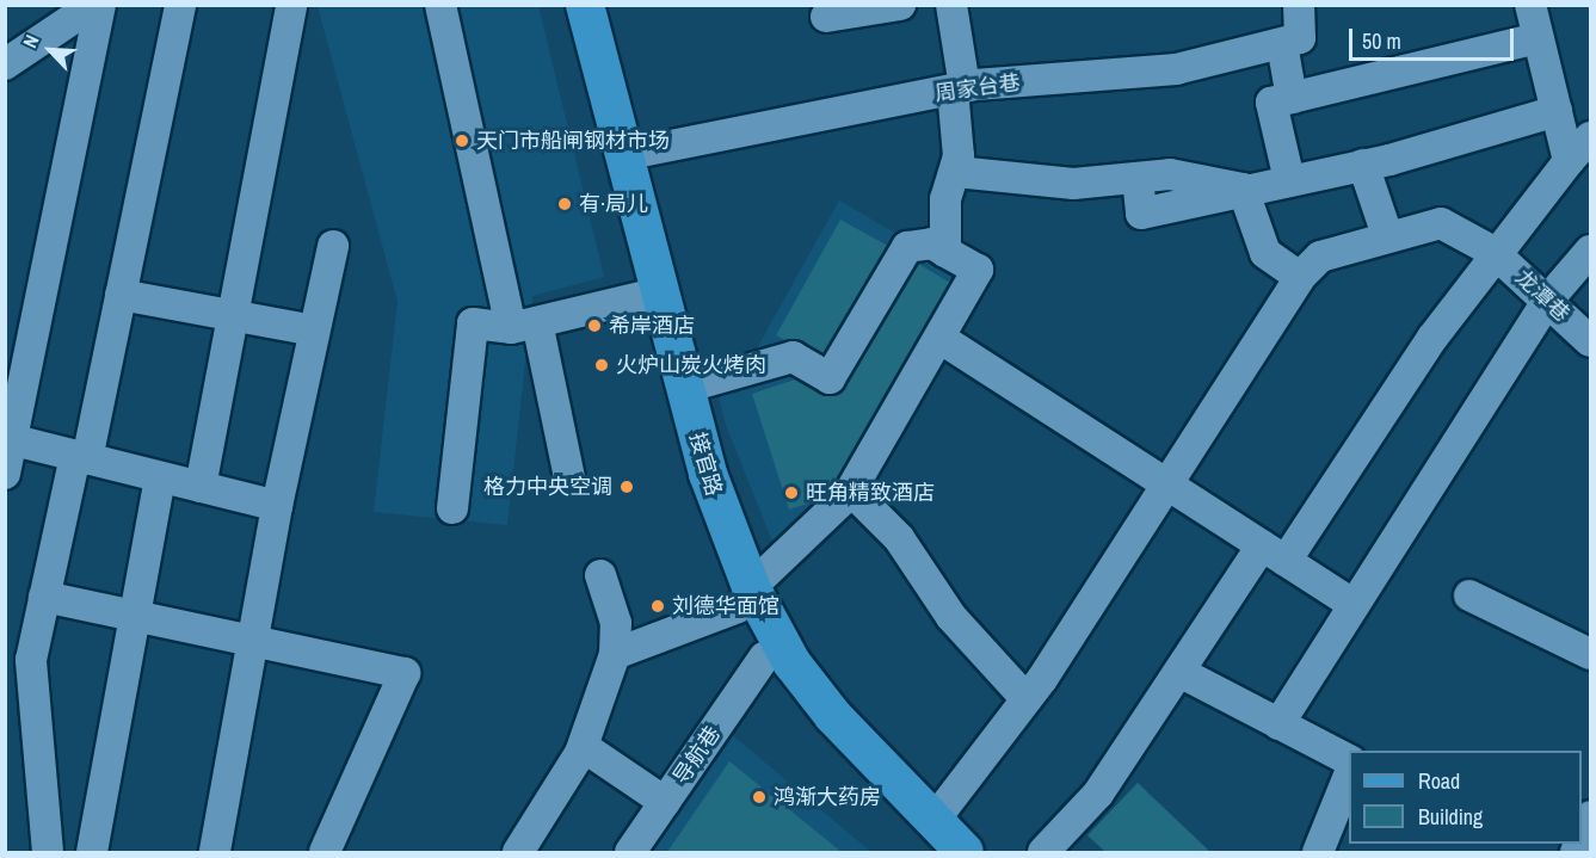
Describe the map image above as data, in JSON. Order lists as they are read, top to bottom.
{
  "streets": {
    "main road": ["接官路"],
    "street": ["周家台巷", "龙潭巷", "导航巷"]
  },
  "crossings": [
    ["周家台巷", "接官路"],
    ["龙潭巷", "接官路"],
    ["接官路", "导航巷"]
  ],
  "places": [
    "天门市船闸钢材市场",
    "有·局儿",
    "希岸酒店",
    "火炉山炭火烤肉",
    "格力中央空调",
    "旺角精致酒店",
    "刘德华面馆",
    "鸿渐大药房"
  ],
  "legend": ["Road", "Building"],
  "scale_bar": "50 m",
  "north": "top left"
}
